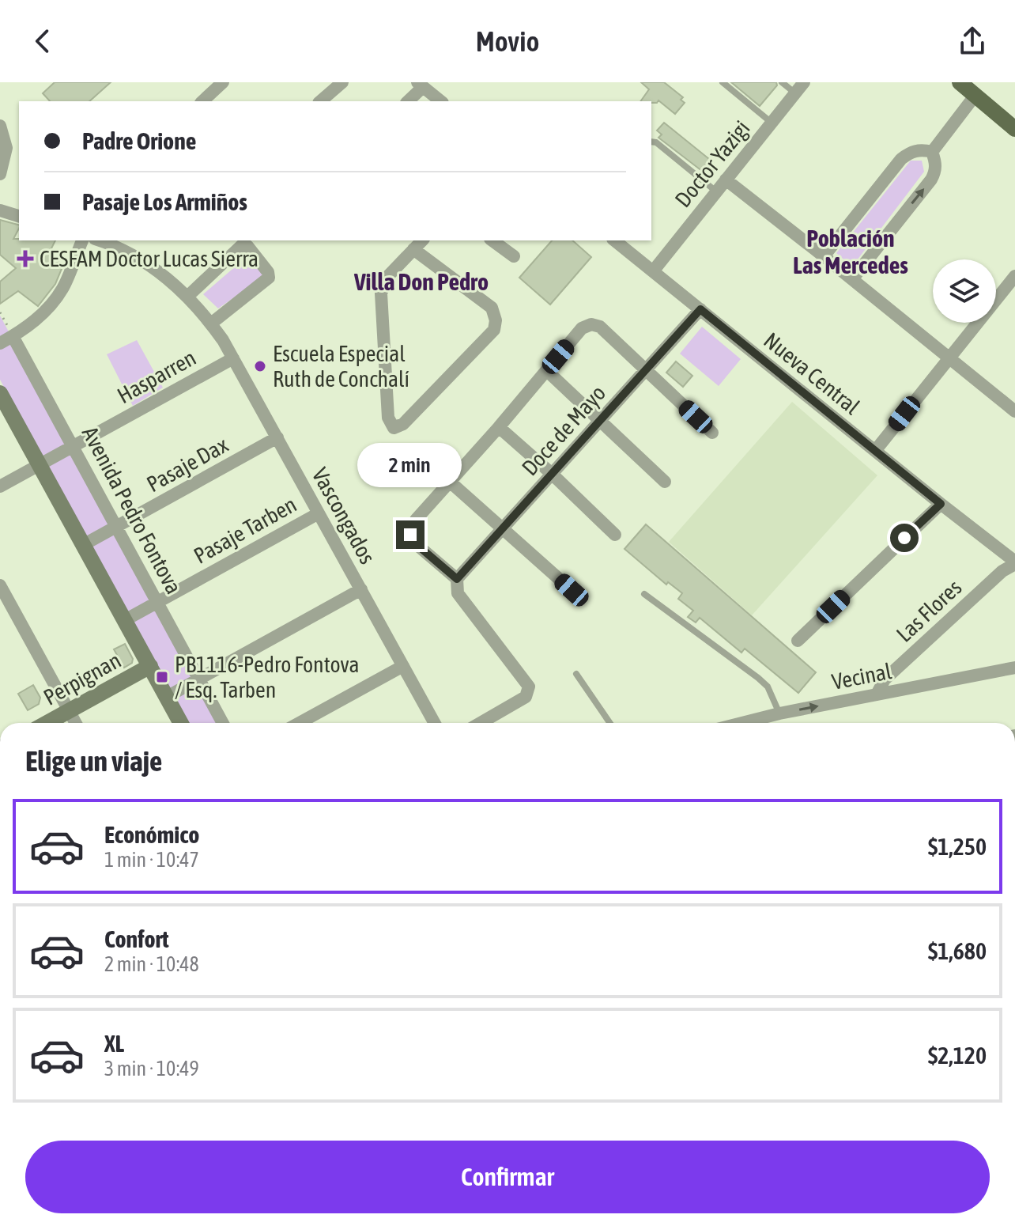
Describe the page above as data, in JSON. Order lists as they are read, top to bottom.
{
  "streets": {
    "main road": ["Perpignan"],
    "street": [
      "Doctor Yazigi",
      "Nueva Central",
      "Hasparren",
      "Doce de Mayo",
      "Pasaje Dax",
      "Avenida Pedro Fontova",
      "Vascongados",
      "Pasaje Tarben",
      "Las Flores",
      "Vecinal"
    ]
  },
  "crossings": [
    ["Doctor Yazigi", "Nueva Central"],
    ["Nueva Central", "Doce de Mayo"],
    ["Nueva Central", "Las Flores"],
    ["Hasparren", "Avenida Pedro Fontova"],
    ["Hasparren", "Vascongados"],
    ["Pasaje Dax", "Avenida Pedro Fontova"],
    ["Pasaje Dax", "Vascongados"],
    ["Avenida Pedro Fontova", "Pasaje Tarben"],
    ["Vascongados", "Pasaje Tarben"],
    ["Las Flores", "Vecinal"]
  ],
  "one_way": ["Vecinal"],
  "districts": ["Población Las Mercedes", "Villa Don Pedro"],
  "places": {
    "health": ["CESFAM Doctor Lucas Sierra"],
    "other": ["Escuela Especial Ruth de Conchalí"],
    "transit": ["PB1116-Pedro Fontova / Esq. Tarben"]
  },
  "page": {
    "header": "Movio",
    "banner": ["Padre Orione", "Pasaje Los Armiños"],
    "bubble": "2 min",
    "heading": "Elige un viaje",
    "list": [
      {
        "name": "Económico",
        "note": "1 min · 10:47",
        "value": "$1,250"
      },
      {
        "name": "Confort",
        "note": "2 min · 10:48",
        "value": "$1,680"
      },
      {
        "name": "XL",
        "note": "3 min · 10:49",
        "value": "$2,120"
      }
    ],
    "buttons": "Confirmar"
  }
}
